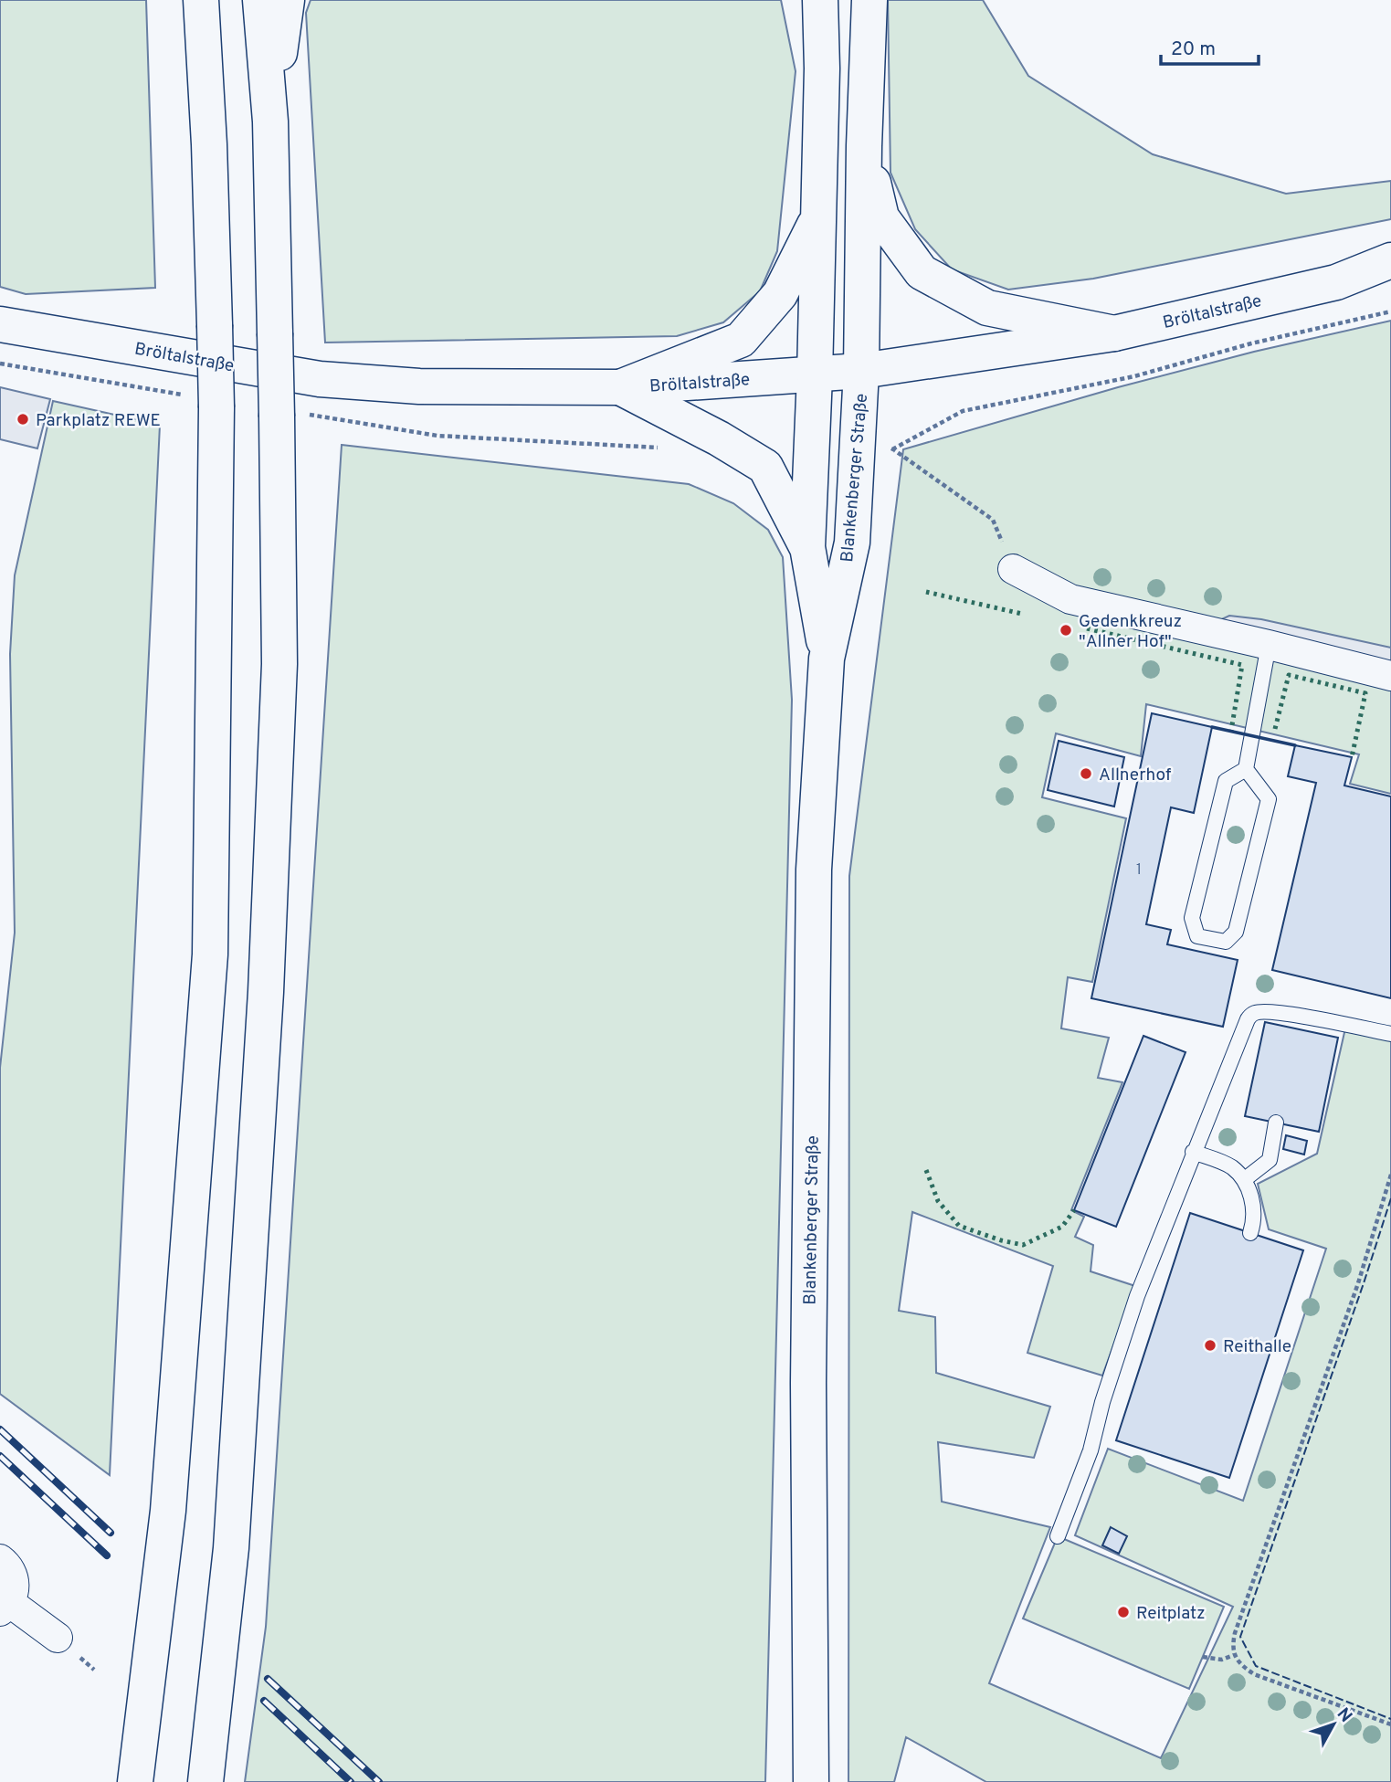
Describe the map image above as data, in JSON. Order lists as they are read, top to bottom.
{
  "streets": {
    "main road": ["Bröltalstraße", "Blankenberger Straße"]
  },
  "crossings": [
    ["Bröltalstraße", "Blankenberger Straße"]
  ],
  "places": [
    "Parkplatz REWE",
    "Gedenkkreuz \"Allner Hof\"",
    "Allnerhof",
    "Reithalle",
    "Reitplatz"
  ],
  "house_numbers": ["1"],
  "scale_bar": "20 m",
  "north": "top right"
}
